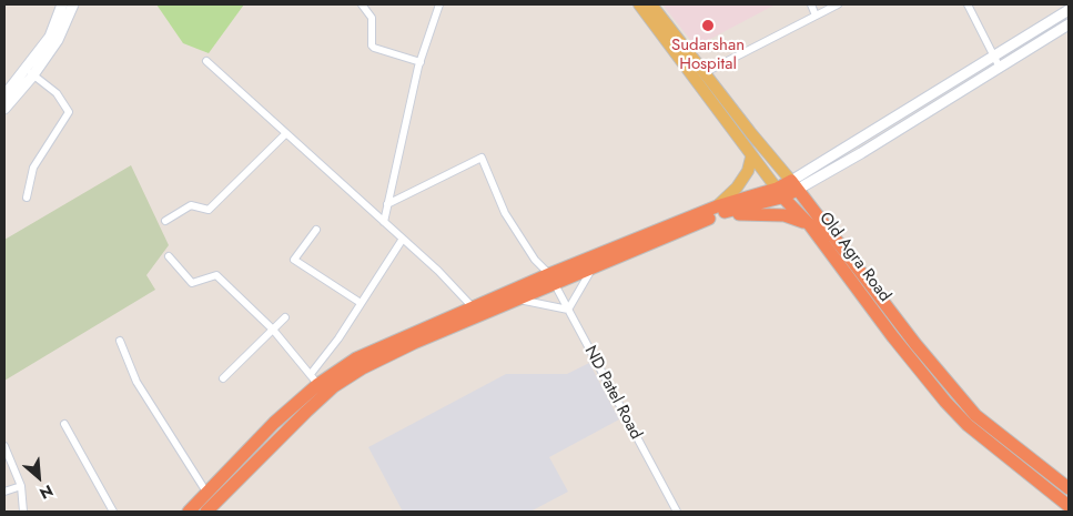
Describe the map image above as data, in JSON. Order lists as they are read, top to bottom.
{
  "streets": {
    "highway": ["Old Agra Road"],
    "street": ["ND Patel Road"]
  },
  "places": ["Sudarshan Hospital"],
  "north": "bottom right"
}
